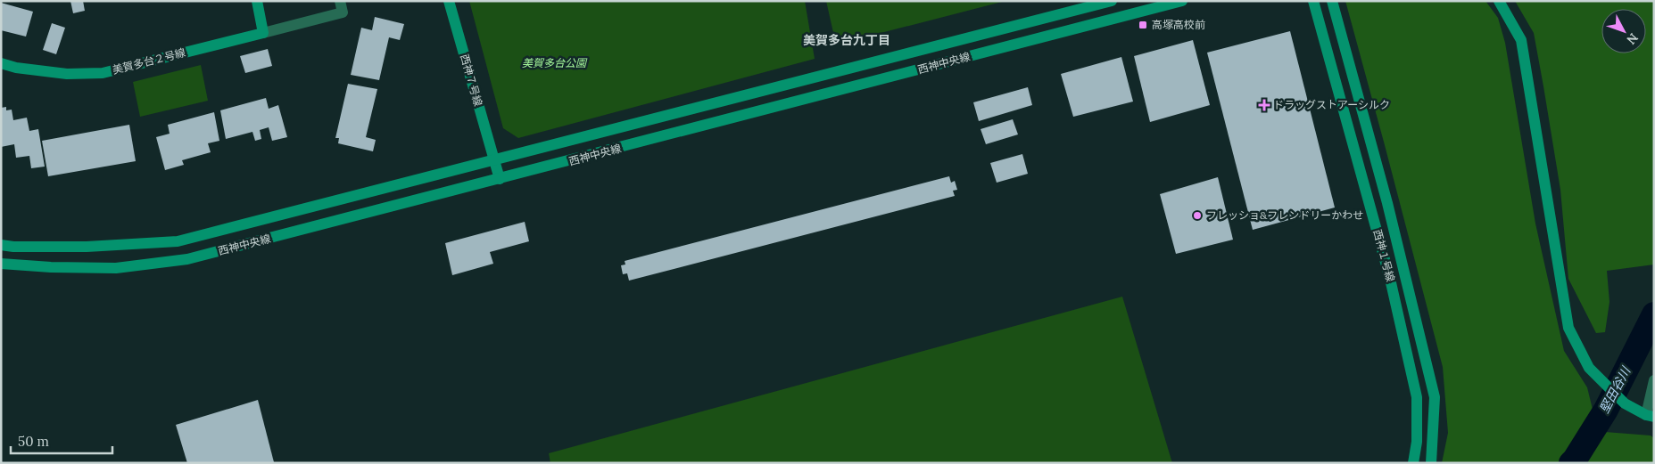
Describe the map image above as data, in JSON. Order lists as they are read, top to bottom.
{
  "streets": {
    "street": [
      "美賀多台２号線",
      "西神中央線",
      "西神７号線",
      "西神１号線"
    ]
  },
  "crossings": [
    ["西神中央線", "西神７号線"]
  ],
  "districts": ["美賀多台九丁目"],
  "water": ["堅田谷川"],
  "parks": ["美賀多台公園"],
  "places": {
    "transit": ["高塚高校前"],
    "health": ["ドラッグストアーシルク"],
    "other": ["フレッショ&フレンドリーかわせ"]
  },
  "scale_bar": "50 m",
  "north": "bottom right"
}
